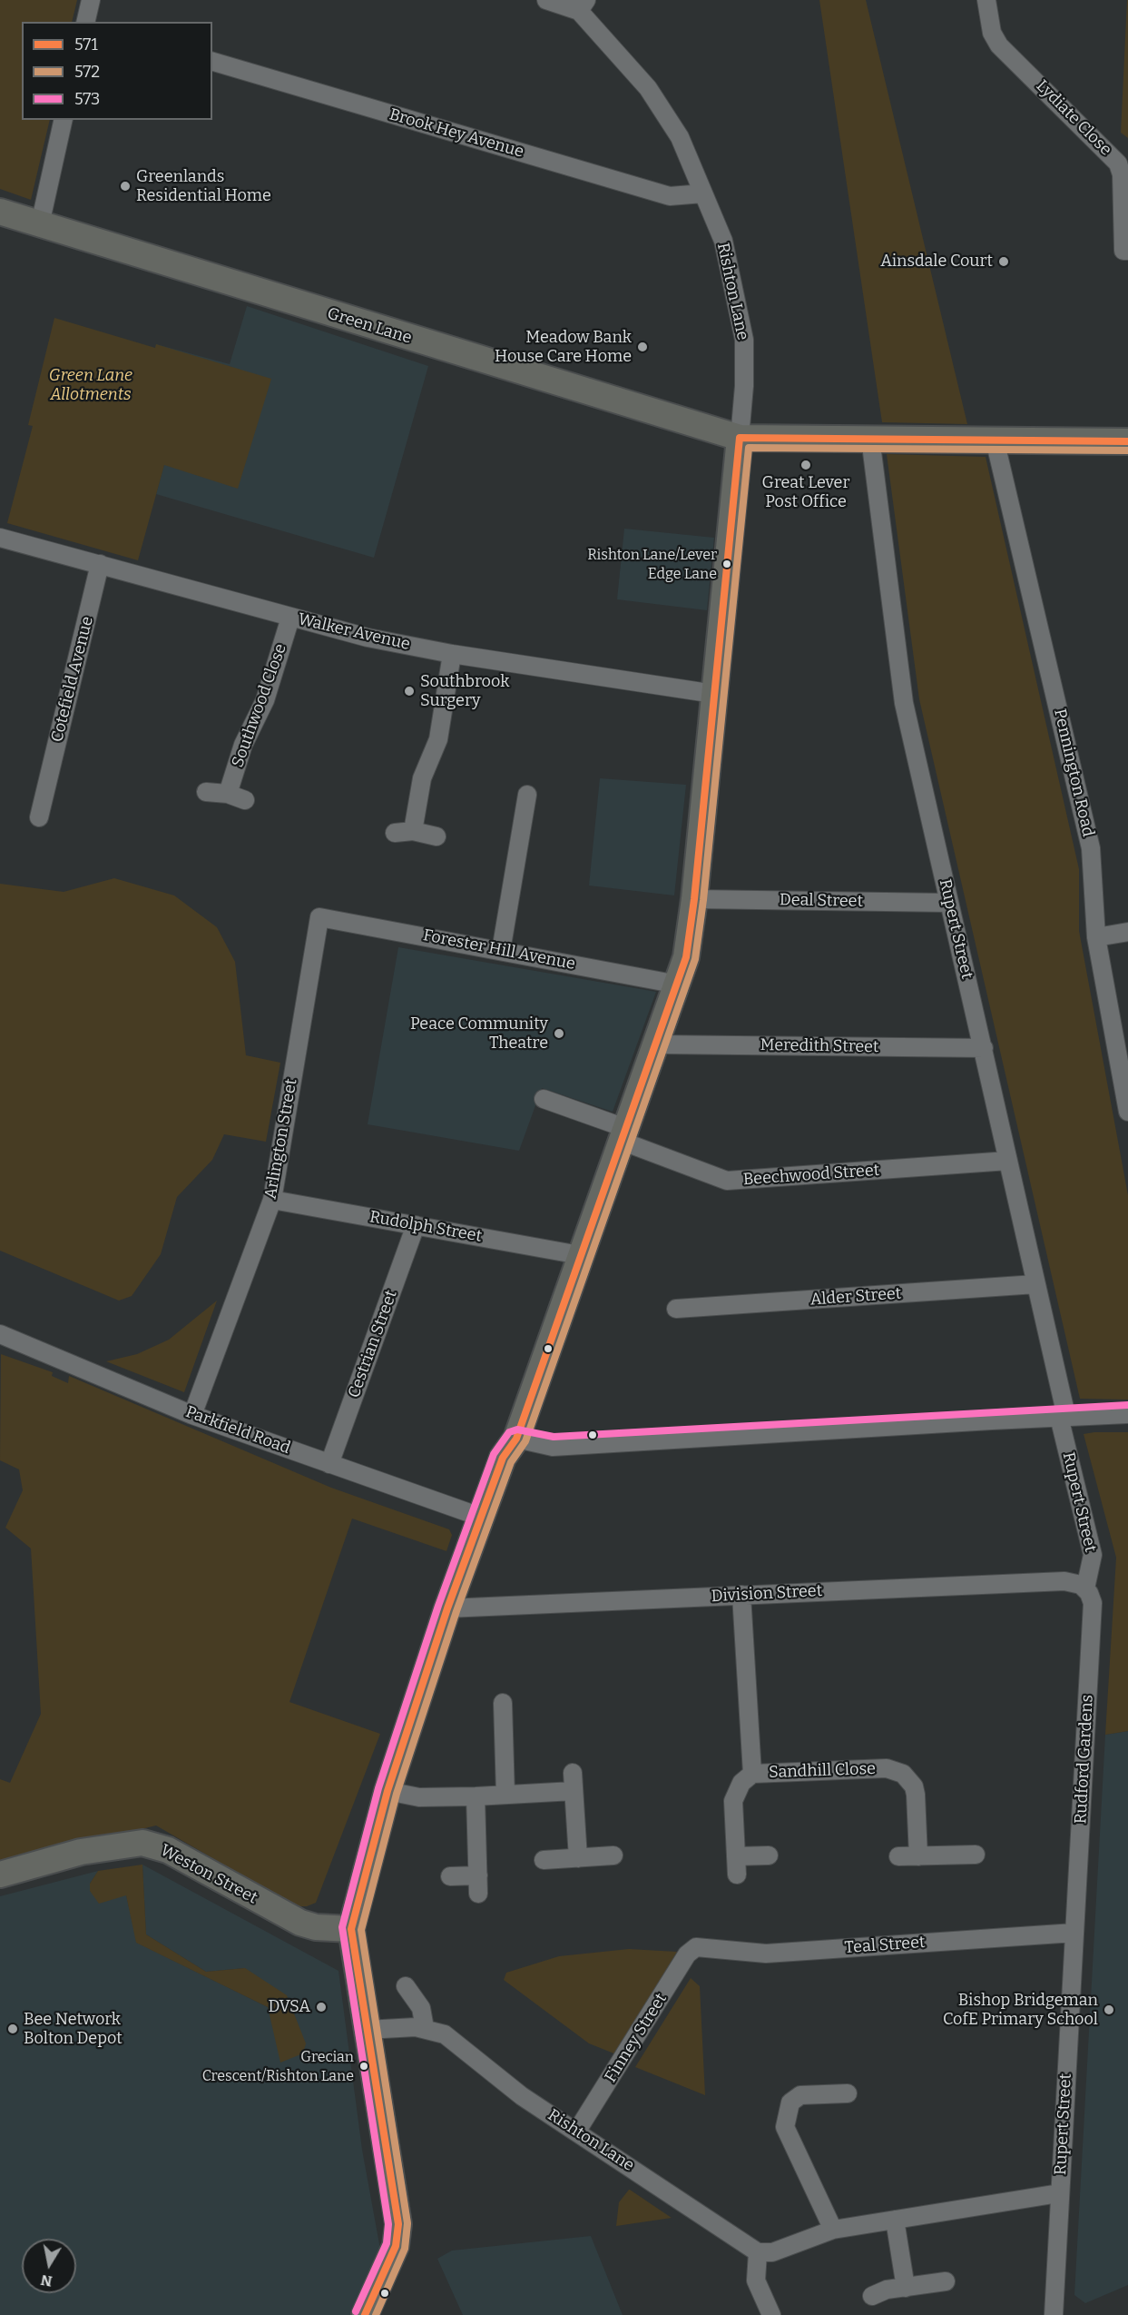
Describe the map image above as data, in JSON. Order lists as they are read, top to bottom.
{
  "streets": {
    "street": [
      "Lydiate Close",
      "Brook Hey Avenue",
      "Rishton Lane",
      "Green Lane",
      "Walker Avenue",
      "Cotefield Avenue",
      "Southwood Close",
      "Pennington Road",
      "Deal Street",
      "Rupert Street",
      "Forester Hill Avenue",
      "Meredith Street",
      "Arlington Street",
      "Beechwood Street",
      "Rudolph Street",
      "Alder Street",
      "Cestrian Street",
      "Parkfield Road",
      "Division Street",
      "Rudford Gardens",
      "Sandhill Close",
      "Weston Street",
      "Teal Street",
      "Finney Street"
    ]
  },
  "crossings": [
    ["Brook Hey Avenue", "Rishton Lane"],
    ["Rishton Lane", "Green Lane"],
    ["Rishton Lane", "Walker Avenue"],
    ["Rishton Lane", "Deal Street"],
    ["Rishton Lane", "Forester Hill Avenue"],
    ["Rishton Lane", "Meredith Street"],
    ["Rishton Lane", "Beechwood Street"],
    ["Rishton Lane", "Rudolph Street"],
    ["Rishton Lane", "Parkfield Road"],
    ["Rishton Lane", "Division Street"],
    ["Rishton Lane", "Weston Street"],
    ["Rishton Lane", "Finney Street"],
    ["Green Lane", "Pennington Road"],
    ["Green Lane", "Rupert Street"],
    ["Walker Avenue", "Cotefield Avenue"],
    ["Walker Avenue", "Southwood Close"],
    ["Deal Street", "Rupert Street"],
    ["Rupert Street", "Meredith Street"],
    ["Rupert Street", "Beechwood Street"],
    ["Rupert Street", "Alder Street"],
    ["Rupert Street", "Division Street"],
    ["Rupert Street", "Rudford Gardens"],
    ["Rupert Street", "Teal Street"],
    ["Forester Hill Avenue", "Arlington Street"],
    ["Arlington Street", "Rudolph Street"],
    ["Arlington Street", "Parkfield Road"],
    ["Rudolph Street", "Cestrian Street"],
    ["Cestrian Street", "Parkfield Road"],
    ["Division Street", "Rudford Gardens"],
    ["Division Street", "Sandhill Close"],
    ["Rudford Gardens", "Teal Street"],
    ["Teal Street", "Finney Street"]
  ],
  "parks": ["Green Lane Allotments"],
  "places": [
    "Greenlands Residential Home",
    "Ainsdale Court",
    "Meadow Bank House Care Home",
    "Great Lever Post Office",
    "Rishton Lane/Lever Edge Lane",
    "Southbrook Surgery",
    "Peace Community Theatre",
    "DVSA",
    "Bishop Bridgeman CofE Primary School",
    "Bee Network Bolton Depot",
    "Grecian Crescent/Rishton Lane"
  ],
  "lines": ["transit line 571", "transit line 572", "transit line 573"],
  "legend": ["571", "572", "573"],
  "north": "bottom"
}
